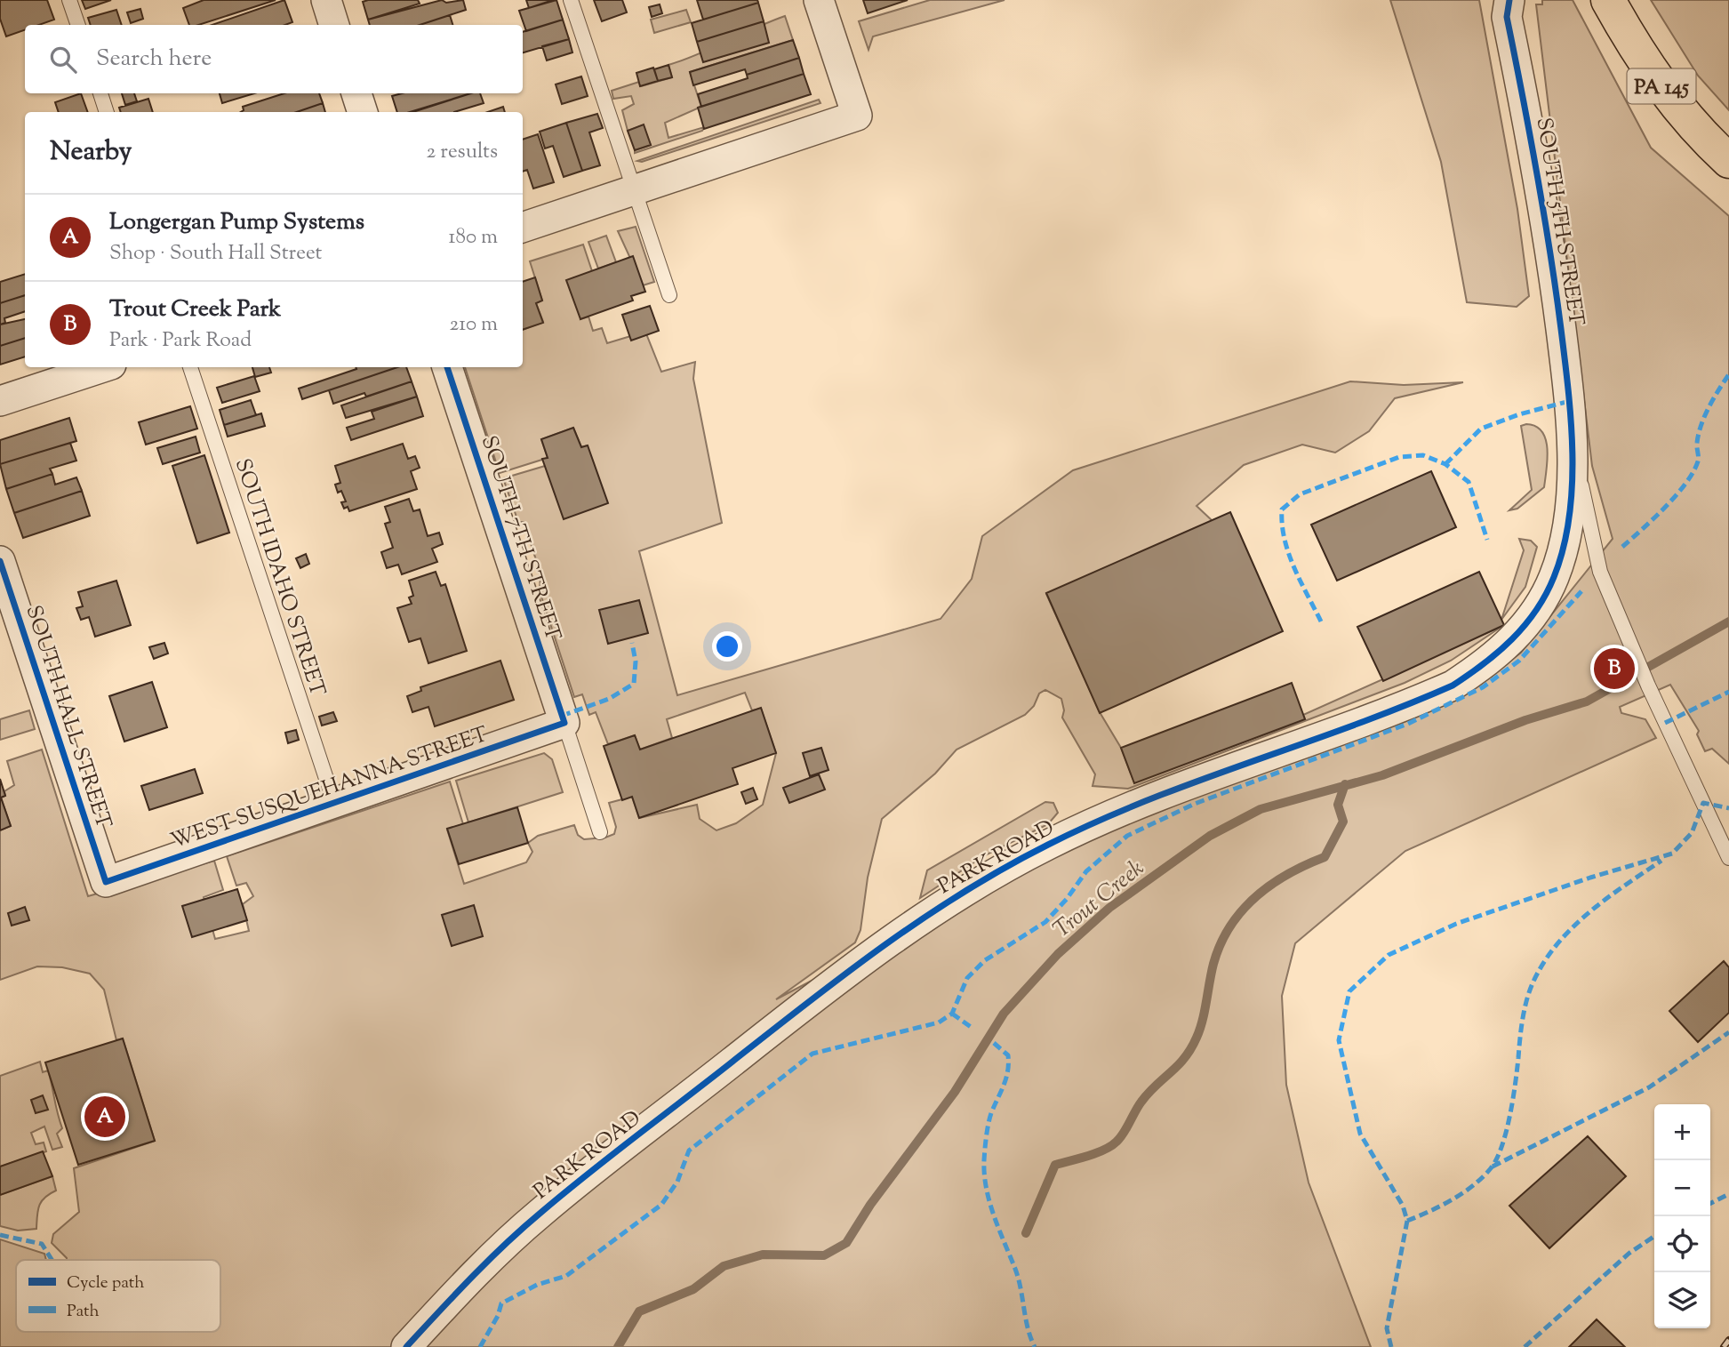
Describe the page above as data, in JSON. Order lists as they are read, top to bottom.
{
  "streets": {
    "main road": ["PA 145"],
    "street": [
      "SOUTH 5TH STREET",
      "SOUTH 7TH STREET",
      "SOUTH HALL STREET",
      "WEST SUSQUEHANNA STREET",
      "PARK ROAD"
    ],
    "lane": ["SOUTH IDAHO STREET"]
  },
  "crossings": [
    ["SOUTH 5TH STREET", "PARK ROAD"],
    ["SOUTH 7TH STREET", "WEST SUSQUEHANNA STREET"],
    ["SOUTH IDAHO STREET", "WEST SUSQUEHANNA STREET"],
    ["SOUTH HALL STREET", "WEST SUSQUEHANNA STREET"]
  ],
  "water": ["Trout Creek"],
  "legend": ["Cycle path", "Path"],
  "page": {
    "search": "Search here",
    "heading": ["Nearby", "2 results"],
    "list": [
      {
        "mark": "A",
        "name": "Longergan Pump Systems",
        "note": "Shop · South Hall Street",
        "value": "180 m"
      },
      {
        "mark": "B",
        "name": "Trout Creek Park",
        "note": "Park · Park Road",
        "value": "210 m"
      }
    ],
    "pins": ["B", "A"],
    "map_buttons": ["+", "−"]
  }
}
